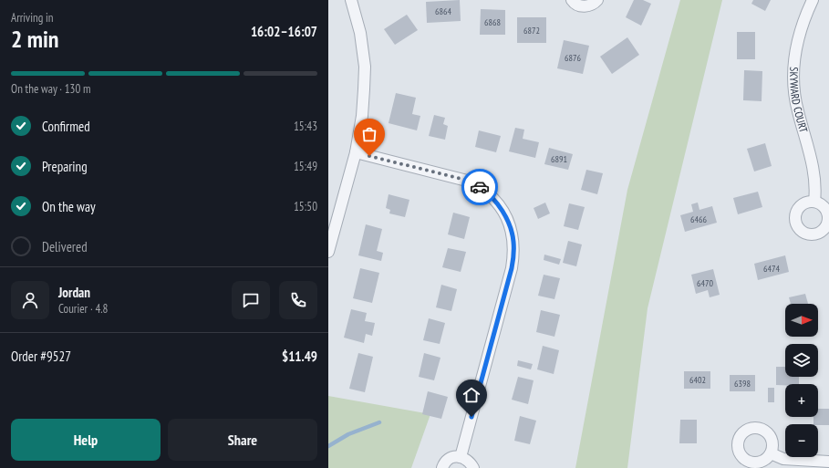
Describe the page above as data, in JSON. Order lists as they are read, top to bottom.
{
  "streets": {
    "street": ["SKYWARD COURT"]
  },
  "house_numbers": [
    "6864",
    "6868",
    "6872",
    "6876",
    "6891",
    "6466",
    "6474",
    "6470",
    "6402",
    "6398"
  ],
  "north": "right",
  "page": {
    "heading": ["2 min", "Arriving in", "16:02–16:07"],
    "panel": [
      "Jordan",
      "Courier · 4.8",
      "Order #9527",
      "$11.49"
    ],
    "bar": "On the way · 130 m",
    "list": [
      ["Confirmed", "15:43"],
      ["Preparing", "15:49"],
      ["On the way", "15:50"],
      "Delivered"
    ],
    "map_buttons": ["+", "−"],
    "buttons": ["Help", "Share"]
  }
}
